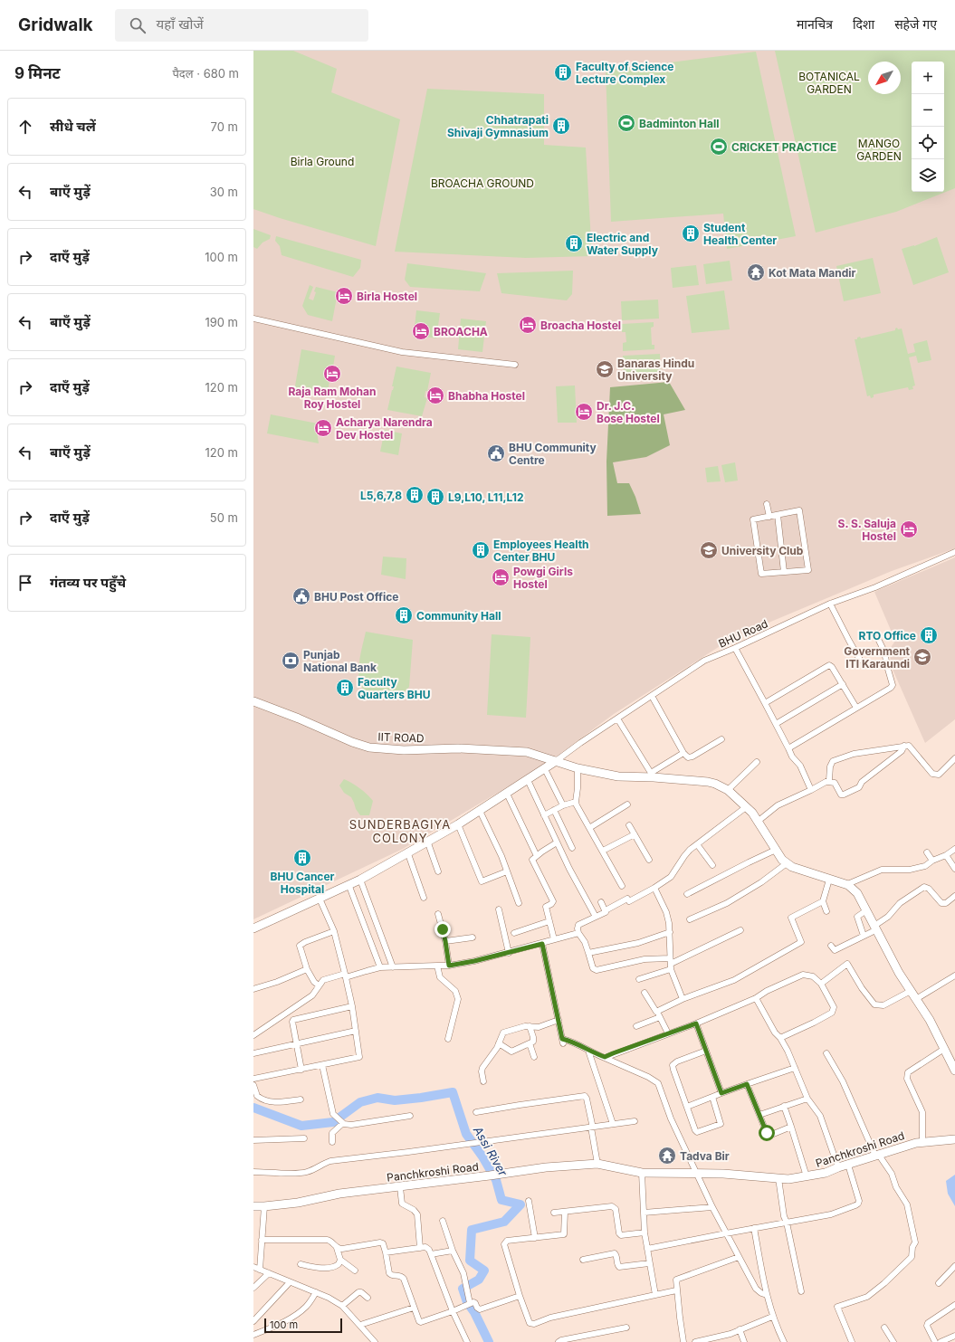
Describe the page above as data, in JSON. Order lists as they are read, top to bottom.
{
  "streets": {
    "street": ["BHU Road", "IIT ROAD", "Panchkroshi Road"]
  },
  "crossings": [
    ["BHU Road", "IIT ROAD"]
  ],
  "districts": ["SUNDERBAGIYA COLONY"],
  "water": ["Assi River"],
  "parks": [
    "BOTANICAL GARDEN",
    "MANGO GARDEN",
    "Birla Ground",
    "BROACHA GROUND"
  ],
  "places": {
    "building": [
      "Faculty of Science Lecture Complex",
      "Chhatrapati Shivaji Gymnasium",
      "Student Health Center",
      "Electric and Water Supply",
      "L5,6,7,8",
      "L9,L10, L11,L12",
      "Employees Health Center BHU",
      "Community Hall",
      "RTO Office",
      "Faculty Quarters BHU",
      "BHU Cancer Hospital"
    ],
    "sports": ["Badminton Hall", "CRICKET PRACTICE"],
    "temple": ["Kot Mata Mandir", "Tadva Bir"],
    "hotel": [
      "Birla Hostel",
      "Broacha Hostel",
      "BROACHA",
      "Raja Ram Mohan Roy Hostel",
      "Bhabha Hostel",
      "Dr. J.C. Bose Hostel",
      "Acharya Narendra Dev Hostel",
      "S. S. Saluja Hostel",
      "Powgi Girls Hostel"
    ],
    "school or university": ["Banaras Hindu University", "University Club", "Government ITI Karaundi"],
    "public building": ["BHU Community Centre", "BHU Post Office"],
    "bank": ["Punjab National Bank"]
  },
  "scale_bar": "100 m",
  "north": "bottom left",
  "page": {
    "header": "Gridwalk",
    "search": "यहाँ खोजें",
    "nav": ["मानचित्र", "दिशा", "सहेजे गए"],
    "heading": ["9 मिनट", "पैदल · 680 m"],
    "map_buttons": ["+", "−"],
    "list": [
      ["सीधे चलें", "70 m"],
      ["बाएँ मुड़ें", "30 m"],
      ["दाएँ मुड़ें", "100 m"],
      ["बाएँ मुड़ें", "190 m"],
      ["दाएँ मुड़ें", "120 m"],
      ["बाएँ मुड़ें", "120 m"],
      ["दाएँ मुड़ें", "50 m"],
      "गंतव्य पर पहुँचे"
    ],
    "scale": "100 m"
  }
}
